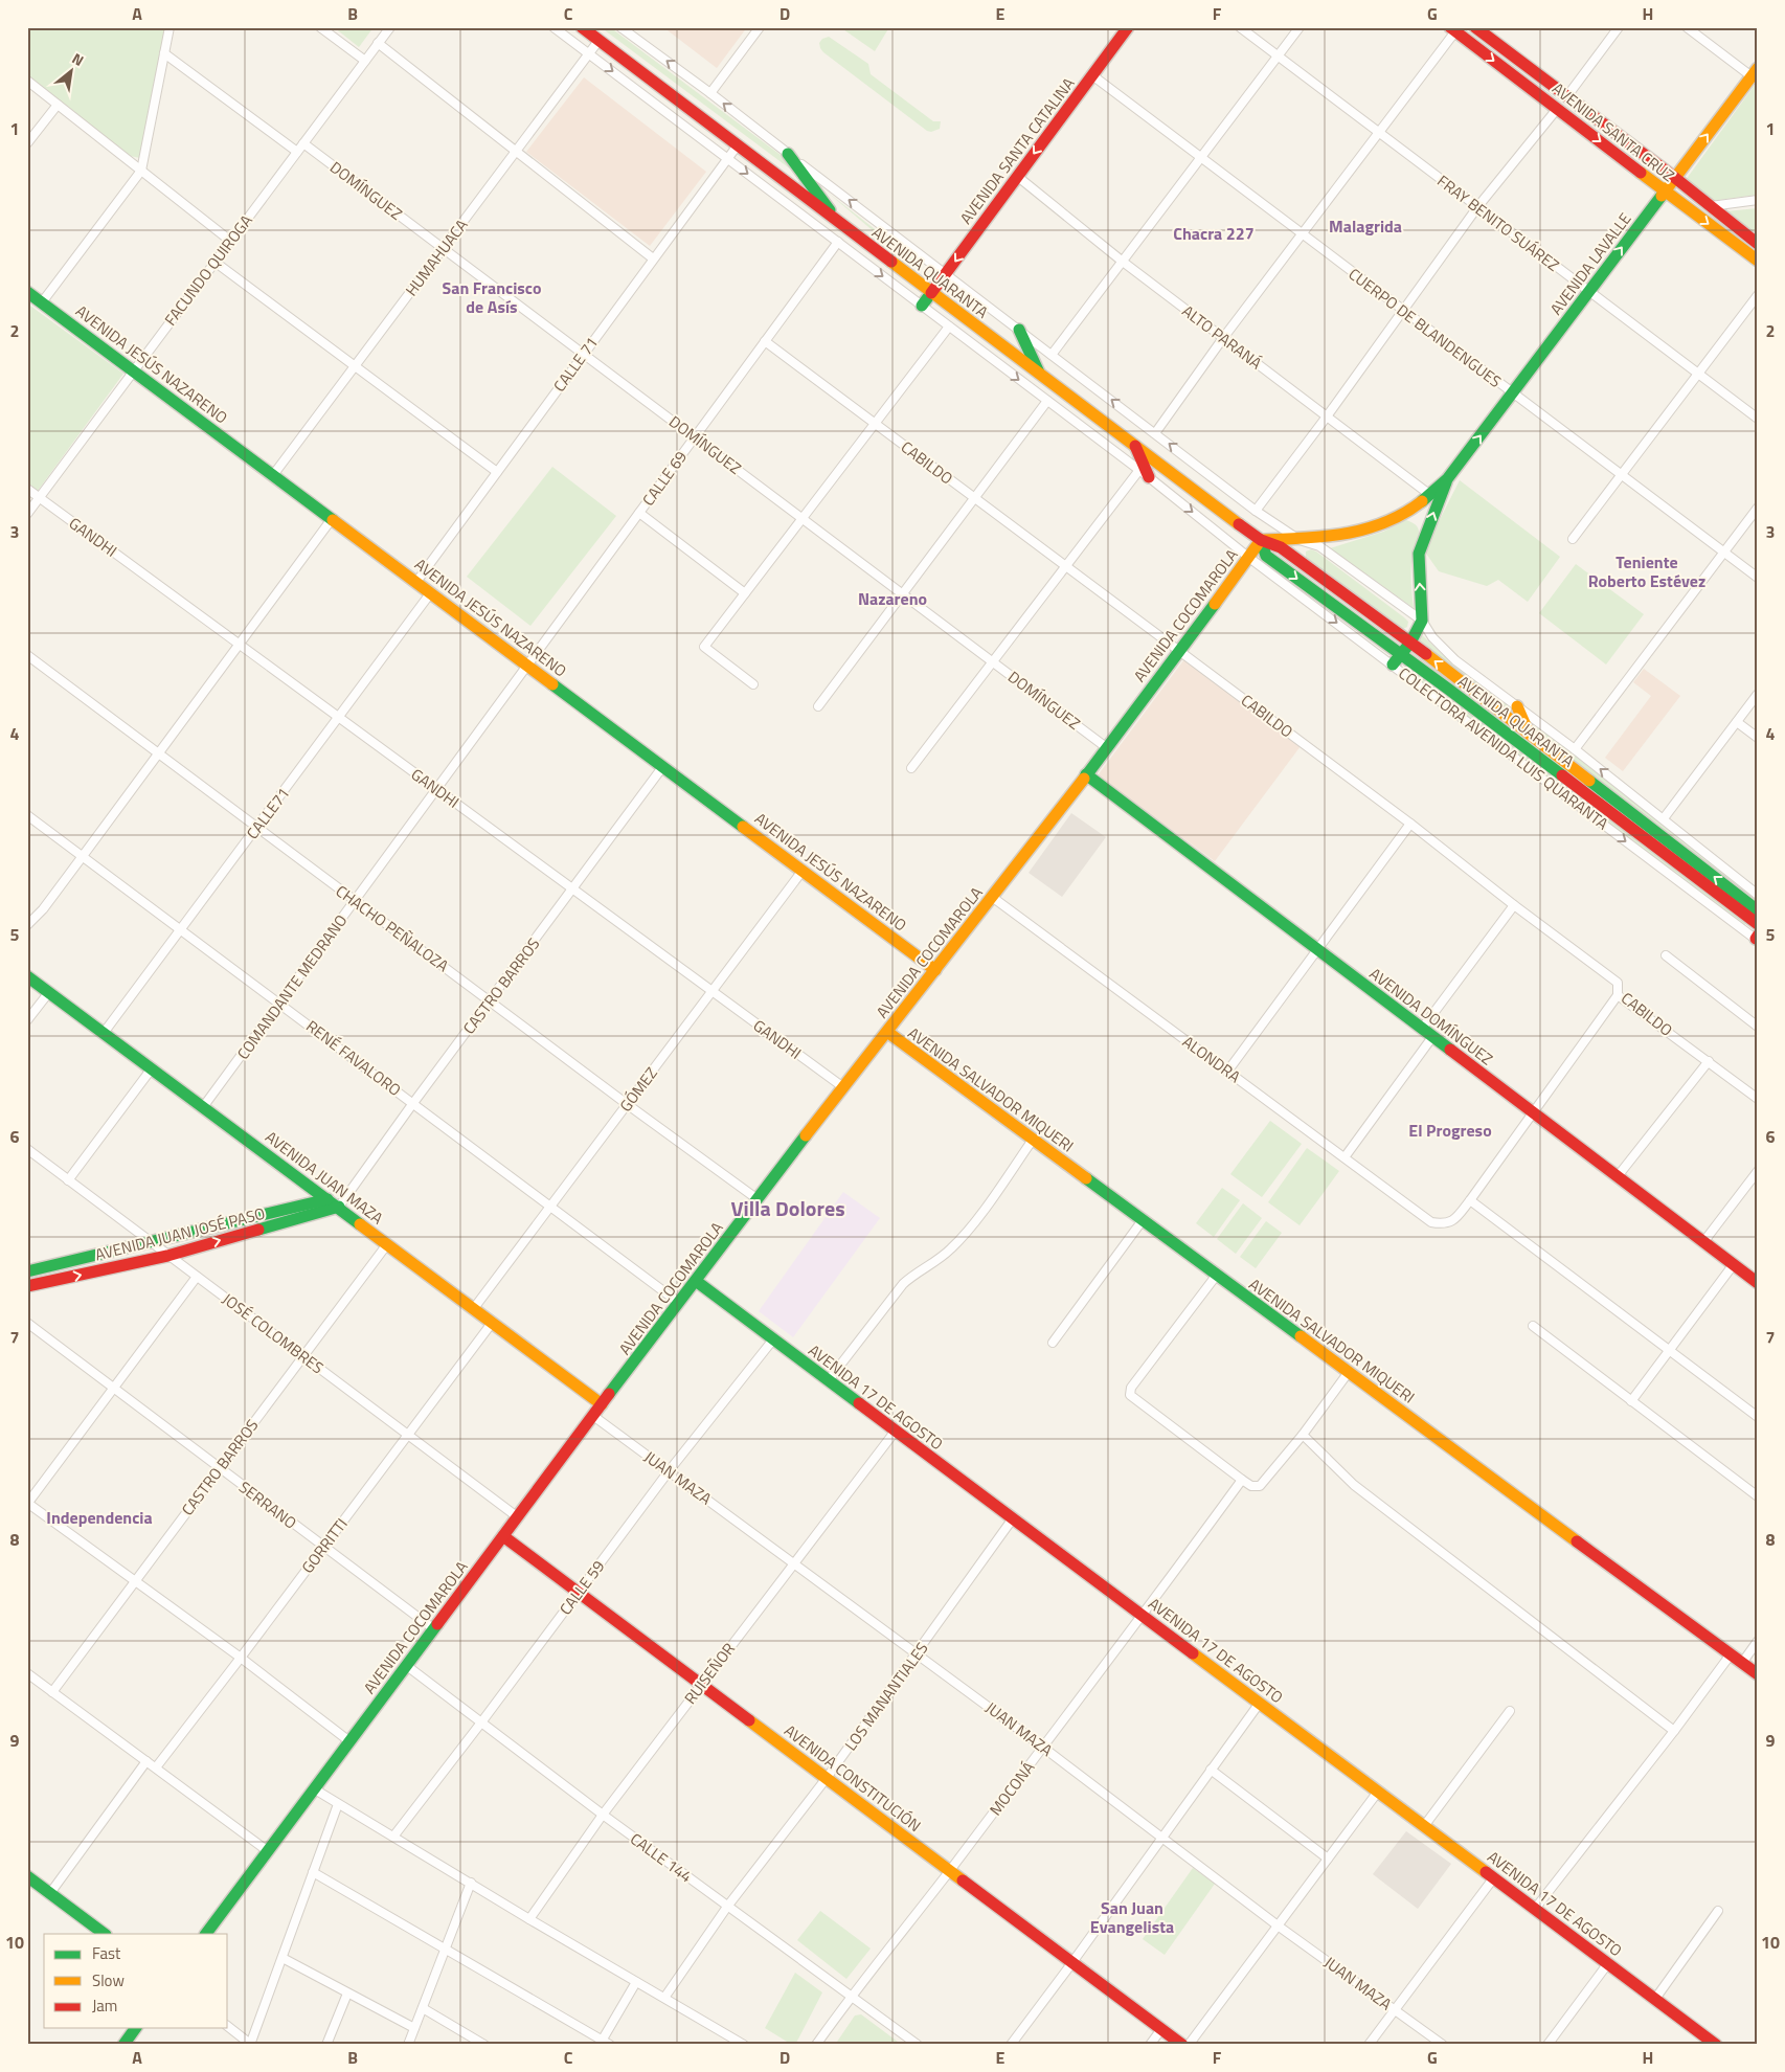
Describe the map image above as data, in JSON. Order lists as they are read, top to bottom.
{
  "streets": {
    "main road": [
      "AVENIDA SANTA CRUZ",
      "AVENIDA SANTA CATALINA",
      "AVENIDA LAVALLE",
      "AVENIDA QUARANTA",
      "AVENIDA JESÚS NAZARENO",
      "AVENIDA COCOMAROLA",
      "AVENIDA DOMÍNGUEZ",
      "AVENIDA SALVADOR MIQUERI",
      "AVENIDA JUAN MAZA",
      "AVENIDA JUAN JOSÉ PASO",
      "AVENIDA 17 DE AGOSTO",
      "AVENIDA CONSTITUCIÓN"
    ],
    "street": [
      "DOMÍNGUEZ",
      "FRAY BENITO SUÁREZ",
      "HUMAHUACA",
      "FACUNDO QUIROGA",
      "CUERPO DE BLANDENGUES",
      "ALTO PARANÁ",
      "CALLE 71",
      "CABILDO",
      "CALLE 69",
      "GANDHI",
      "COLECTORA AVENIDA LUIS QUARANTA",
      "CALLE71",
      "CHACHO PEÑALOZA",
      "CASTRO BARROS",
      "COMANDANTE MEDRANO",
      "RENÉ FAVALORO",
      "ALONDRA",
      "GÓMEZ",
      "JOSÉ COLOMBRES",
      "JUAN MAZA",
      "SERRANO",
      "GORRITTI",
      "CALLE 59",
      "RUISEÑOR",
      "LOS MANANTIALES",
      "MOCONÁ",
      "CALLE 144"
    ]
  },
  "crossings": [
    ["AVENIDA SANTA CRUZ", "AVENIDA LAVALLE"],
    ["AVENIDA SANTA CATALINA", "AVENIDA QUARANTA"],
    ["AVENIDA SANTA CATALINA", "CUERPO DE BLANDENGUES"],
    ["AVENIDA SANTA CATALINA", "ALTO PARANÁ"],
    ["AVENIDA SANTA CATALINA", "COLECTORA AVENIDA LUIS QUARANTA"],
    ["DOMÍNGUEZ", "HUMAHUACA"],
    ["DOMÍNGUEZ", "FACUNDO QUIROGA"],
    ["DOMÍNGUEZ", "CALLE 71"],
    ["DOMÍNGUEZ", "CALLE 69"],
    ["DOMÍNGUEZ", "AVENIDA COCOMAROLA"],
    ["FRAY BENITO SUÁREZ", "AVENIDA LAVALLE"],
    ["HUMAHUACA", "AVENIDA QUARANTA"],
    ["HUMAHUACA", "AVENIDA JESÚS NAZARENO"],
    ["HUMAHUACA", "COLECTORA AVENIDA LUIS QUARANTA"],
    ["AVENIDA LAVALLE", "AVENIDA QUARANTA"],
    ["AVENIDA LAVALLE", "CUERPO DE BLANDENGUES"],
    ["AVENIDA LAVALLE", "ALTO PARANÁ"],
    ["AVENIDA LAVALLE", "AVENIDA COCOMAROLA"],
    ["FACUNDO QUIROGA", "AVENIDA JESÚS NAZARENO"],
    ["FACUNDO QUIROGA", "GANDHI"],
    ["AVENIDA QUARANTA", "CALLE 71"],
    ["AVENIDA QUARANTA", "AVENIDA COCOMAROLA"],
    ["AVENIDA QUARANTA", "COLECTORA AVENIDA LUIS QUARANTA"],
    ["AVENIDA JESÚS NAZARENO", "CALLE 71"],
    ["AVENIDA JESÚS NAZARENO", "CALLE 69"],
    ["AVENIDA JESÚS NAZARENO", "AVENIDA COCOMAROLA"],
    ["AVENIDA JESÚS NAZARENO", "CALLE71"],
    ["AVENIDA JESÚS NAZARENO", "CASTRO BARROS"],
    ["AVENIDA JESÚS NAZARENO", "COMANDANTE MEDRANO"],
    ["AVENIDA JESÚS NAZARENO", "GÓMEZ"],
    ["CALLE 71", "COLECTORA AVENIDA LUIS QUARANTA"],
    ["CABILDO", "CALLE 69"],
    ["CABILDO", "AVENIDA COCOMAROLA"],
    ["CALLE 69", "COLECTORA AVENIDA LUIS QUARANTA"],
    ["CALLE 69", "COMANDANTE MEDRANO"],
    ["GANDHI", "AVENIDA COCOMAROLA"],
    ["GANDHI", "CALLE71"],
    ["GANDHI", "CASTRO BARROS"],
    ["GANDHI", "COMANDANTE MEDRANO"],
    ["GANDHI", "GÓMEZ"],
    ["AVENIDA COCOMAROLA", "COLECTORA AVENIDA LUIS QUARANTA"],
    ["AVENIDA COCOMAROLA", "CHACHO PEÑALOZA"],
    ["AVENIDA COCOMAROLA", "AVENIDA DOMÍNGUEZ"],
    ["AVENIDA COCOMAROLA", "RENÉ FAVALORO"],
    ["AVENIDA COCOMAROLA", "ALONDRA"],
    ["AVENIDA COCOMAROLA", "AVENIDA SALVADOR MIQUERI"],
    ["AVENIDA COCOMAROLA", "AVENIDA JUAN MAZA"],
    ["AVENIDA COCOMAROLA", "JOSÉ COLOMBRES"],
    ["AVENIDA COCOMAROLA", "AVENIDA 17 DE AGOSTO"],
    ["AVENIDA COCOMAROLA", "JUAN MAZA"],
    ["AVENIDA COCOMAROLA", "SERRANO"],
    ["AVENIDA COCOMAROLA", "AVENIDA CONSTITUCIÓN"],
    ["AVENIDA COCOMAROLA", "CALLE 144"],
    ["CALLE71", "CHACHO PEÑALOZA"],
    ["CALLE71", "RENÉ FAVALORO"],
    ["CALLE71", "AVENIDA JUAN MAZA"],
    ["CHACHO PEÑALOZA", "CASTRO BARROS"],
    ["CHACHO PEÑALOZA", "COMANDANTE MEDRANO"],
    ["CHACHO PEÑALOZA", "GÓMEZ"],
    ["CASTRO BARROS", "RENÉ FAVALORO"],
    ["CASTRO BARROS", "AVENIDA JUAN MAZA"],
    ["CASTRO BARROS", "AVENIDA JUAN JOSÉ PASO"],
    ["CASTRO BARROS", "JOSÉ COLOMBRES"],
    ["CASTRO BARROS", "SERRANO"],
    ["COMANDANTE MEDRANO", "RENÉ FAVALORO"],
    ["COMANDANTE MEDRANO", "AVENIDA JUAN MAZA"],
    ["RENÉ FAVALORO", "GÓMEZ"],
    ["GÓMEZ", "AVENIDA JUAN MAZA"],
    ["AVENIDA JUAN MAZA", "AVENIDA JUAN JOSÉ PASO"],
    ["AVENIDA JUAN MAZA", "GORRITTI"],
    ["AVENIDA JUAN JOSÉ PASO", "JOSÉ COLOMBRES"],
    ["JOSÉ COLOMBRES", "GORRITTI"],
    ["AVENIDA 17 DE AGOSTO", "CALLE 59"],
    ["AVENIDA 17 DE AGOSTO", "RUISEÑOR"],
    ["AVENIDA 17 DE AGOSTO", "LOS MANANTIALES"],
    ["AVENIDA 17 DE AGOSTO", "MOCONÁ"],
    ["JUAN MAZA", "CALLE 59"],
    ["JUAN MAZA", "RUISEÑOR"],
    ["JUAN MAZA", "LOS MANANTIALES"],
    ["JUAN MAZA", "MOCONÁ"],
    ["SERRANO", "GORRITTI"],
    ["CALLE 59", "AVENIDA CONSTITUCIÓN"],
    ["CALLE 59", "CALLE 144"],
    ["RUISEÑOR", "AVENIDA CONSTITUCIÓN"],
    ["RUISEÑOR", "CALLE 144"],
    ["LOS MANANTIALES", "AVENIDA CONSTITUCIÓN"],
    ["LOS MANANTIALES", "CALLE 144"],
    ["AVENIDA CONSTITUCIÓN", "MOCONÁ"],
    ["MOCONÁ", "CALLE 144"]
  ],
  "one_way": ["AVENIDA SANTA CATALINA", "AVENIDA LAVALLE"],
  "districts": [
    "Malagrida",
    "Chacra 227",
    "San Francisco de Asís",
    "Teniente Roberto Estévez",
    "Nazareno",
    "El Progreso",
    "Villa Dolores",
    "Independencia",
    "San Juan Evangelista"
  ],
  "legend": ["Fast", "Slow", "Jam"],
  "north": "top right",
  "grid": {
    "columns": [
      "A",
      "B",
      "C",
      "D",
      "E",
      "F",
      "G",
      "H"
    ],
    "rows": [
      "1",
      "2",
      "3",
      "4",
      "5",
      "6",
      "7",
      "8",
      "9",
      "10"
    ]
  }
}
